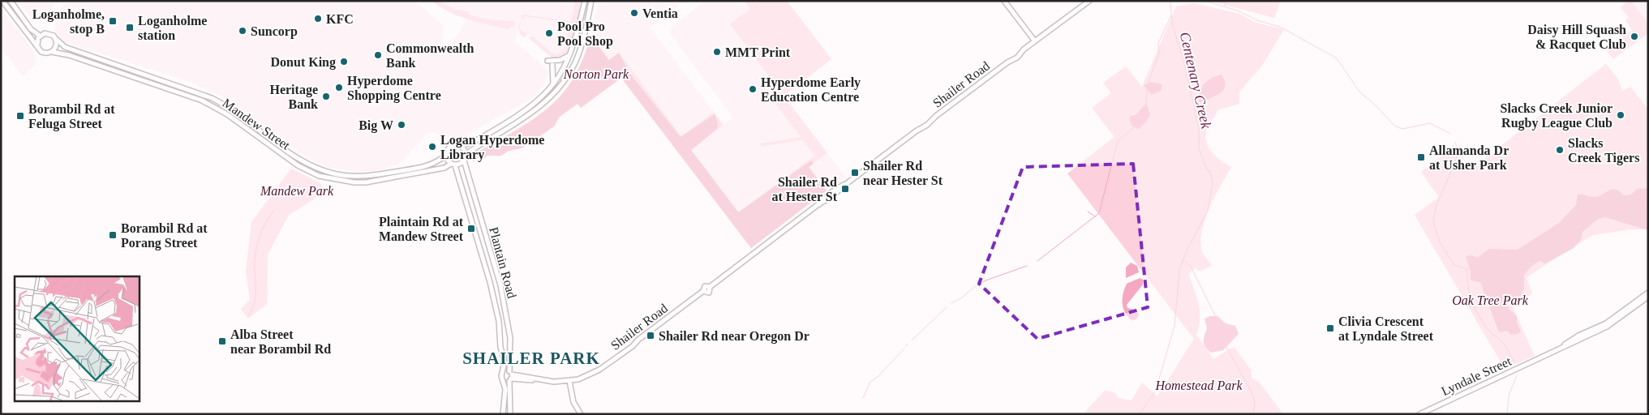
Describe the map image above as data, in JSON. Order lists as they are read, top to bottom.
{
  "streets": {
    "street": [
      "Shailer Road",
      "Mandew Street",
      "Plantain Road",
      "Lyndale Street"
    ]
  },
  "crossings": [
    ["Shailer Road", "Plantain Road"],
    ["Mandew Street", "Plantain Road"]
  ],
  "districts": ["SHAILER PARK"],
  "water": ["Centenary Creek"],
  "parks": [
    "Norton Park",
    "Mandew Park",
    "Oak Tree Park",
    "Homestead Park"
  ],
  "places": {
    "other": [
      "Ventia",
      "KFC",
      "Suncorp",
      "Pool Pro Pool Shop",
      "Daisy Hill Squash & Racquet Club",
      "MMT Print",
      "Commonwealth Bank",
      "Donut King",
      "Hyperdome Shopping Centre",
      "Hyperdome Early Education Centre",
      "Heritage Bank",
      "Slacks Creek Junior Rugby League Club",
      "Big W",
      "Logan Hyperdome Library",
      "Slacks Creek Tigers"
    ],
    "transit": [
      "Loganholme, stop B",
      "Loganholme station",
      "Borambil Rd at Feluga Street",
      "Allamanda Dr at Usher Park",
      "Shailer Rd near Hester St",
      "Shailer Rd at Hester St",
      "Plaintain Rd at Mandew Street",
      "Borambil Rd at Porang Street",
      "Clivia Crescent at Lyndale Street",
      "Shailer Rd near Oregon Dr",
      "Alba Street near Borambil Rd"
    ]
  }
}
